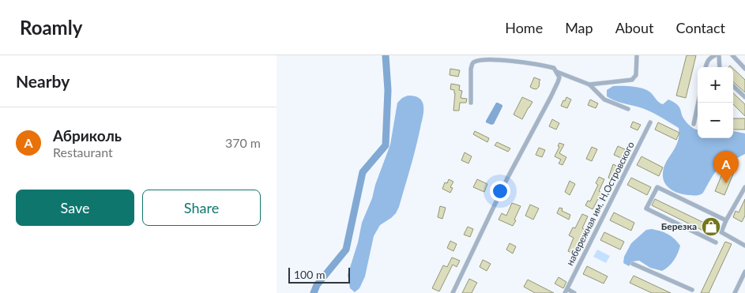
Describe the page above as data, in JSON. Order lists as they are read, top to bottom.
{
  "streets": {
    "street": ["набережная им. Н.Островского"]
  },
  "places": {
    "shop": ["Березка"]
  },
  "scale_bar": "100 m",
  "page": {
    "header": "Roamly",
    "nav": [
      "Home",
      "Map",
      "About",
      "Contact"
    ],
    "heading": "Nearby",
    "map_buttons": ["+", "−"],
    "list": [
      {
        "mark": "A",
        "name": "Абриколь",
        "note": "Restaurant",
        "value": "370 m"
      }
    ],
    "pins": "A",
    "buttons": ["Save", "Share"],
    "scale": "100 m"
  }
}
